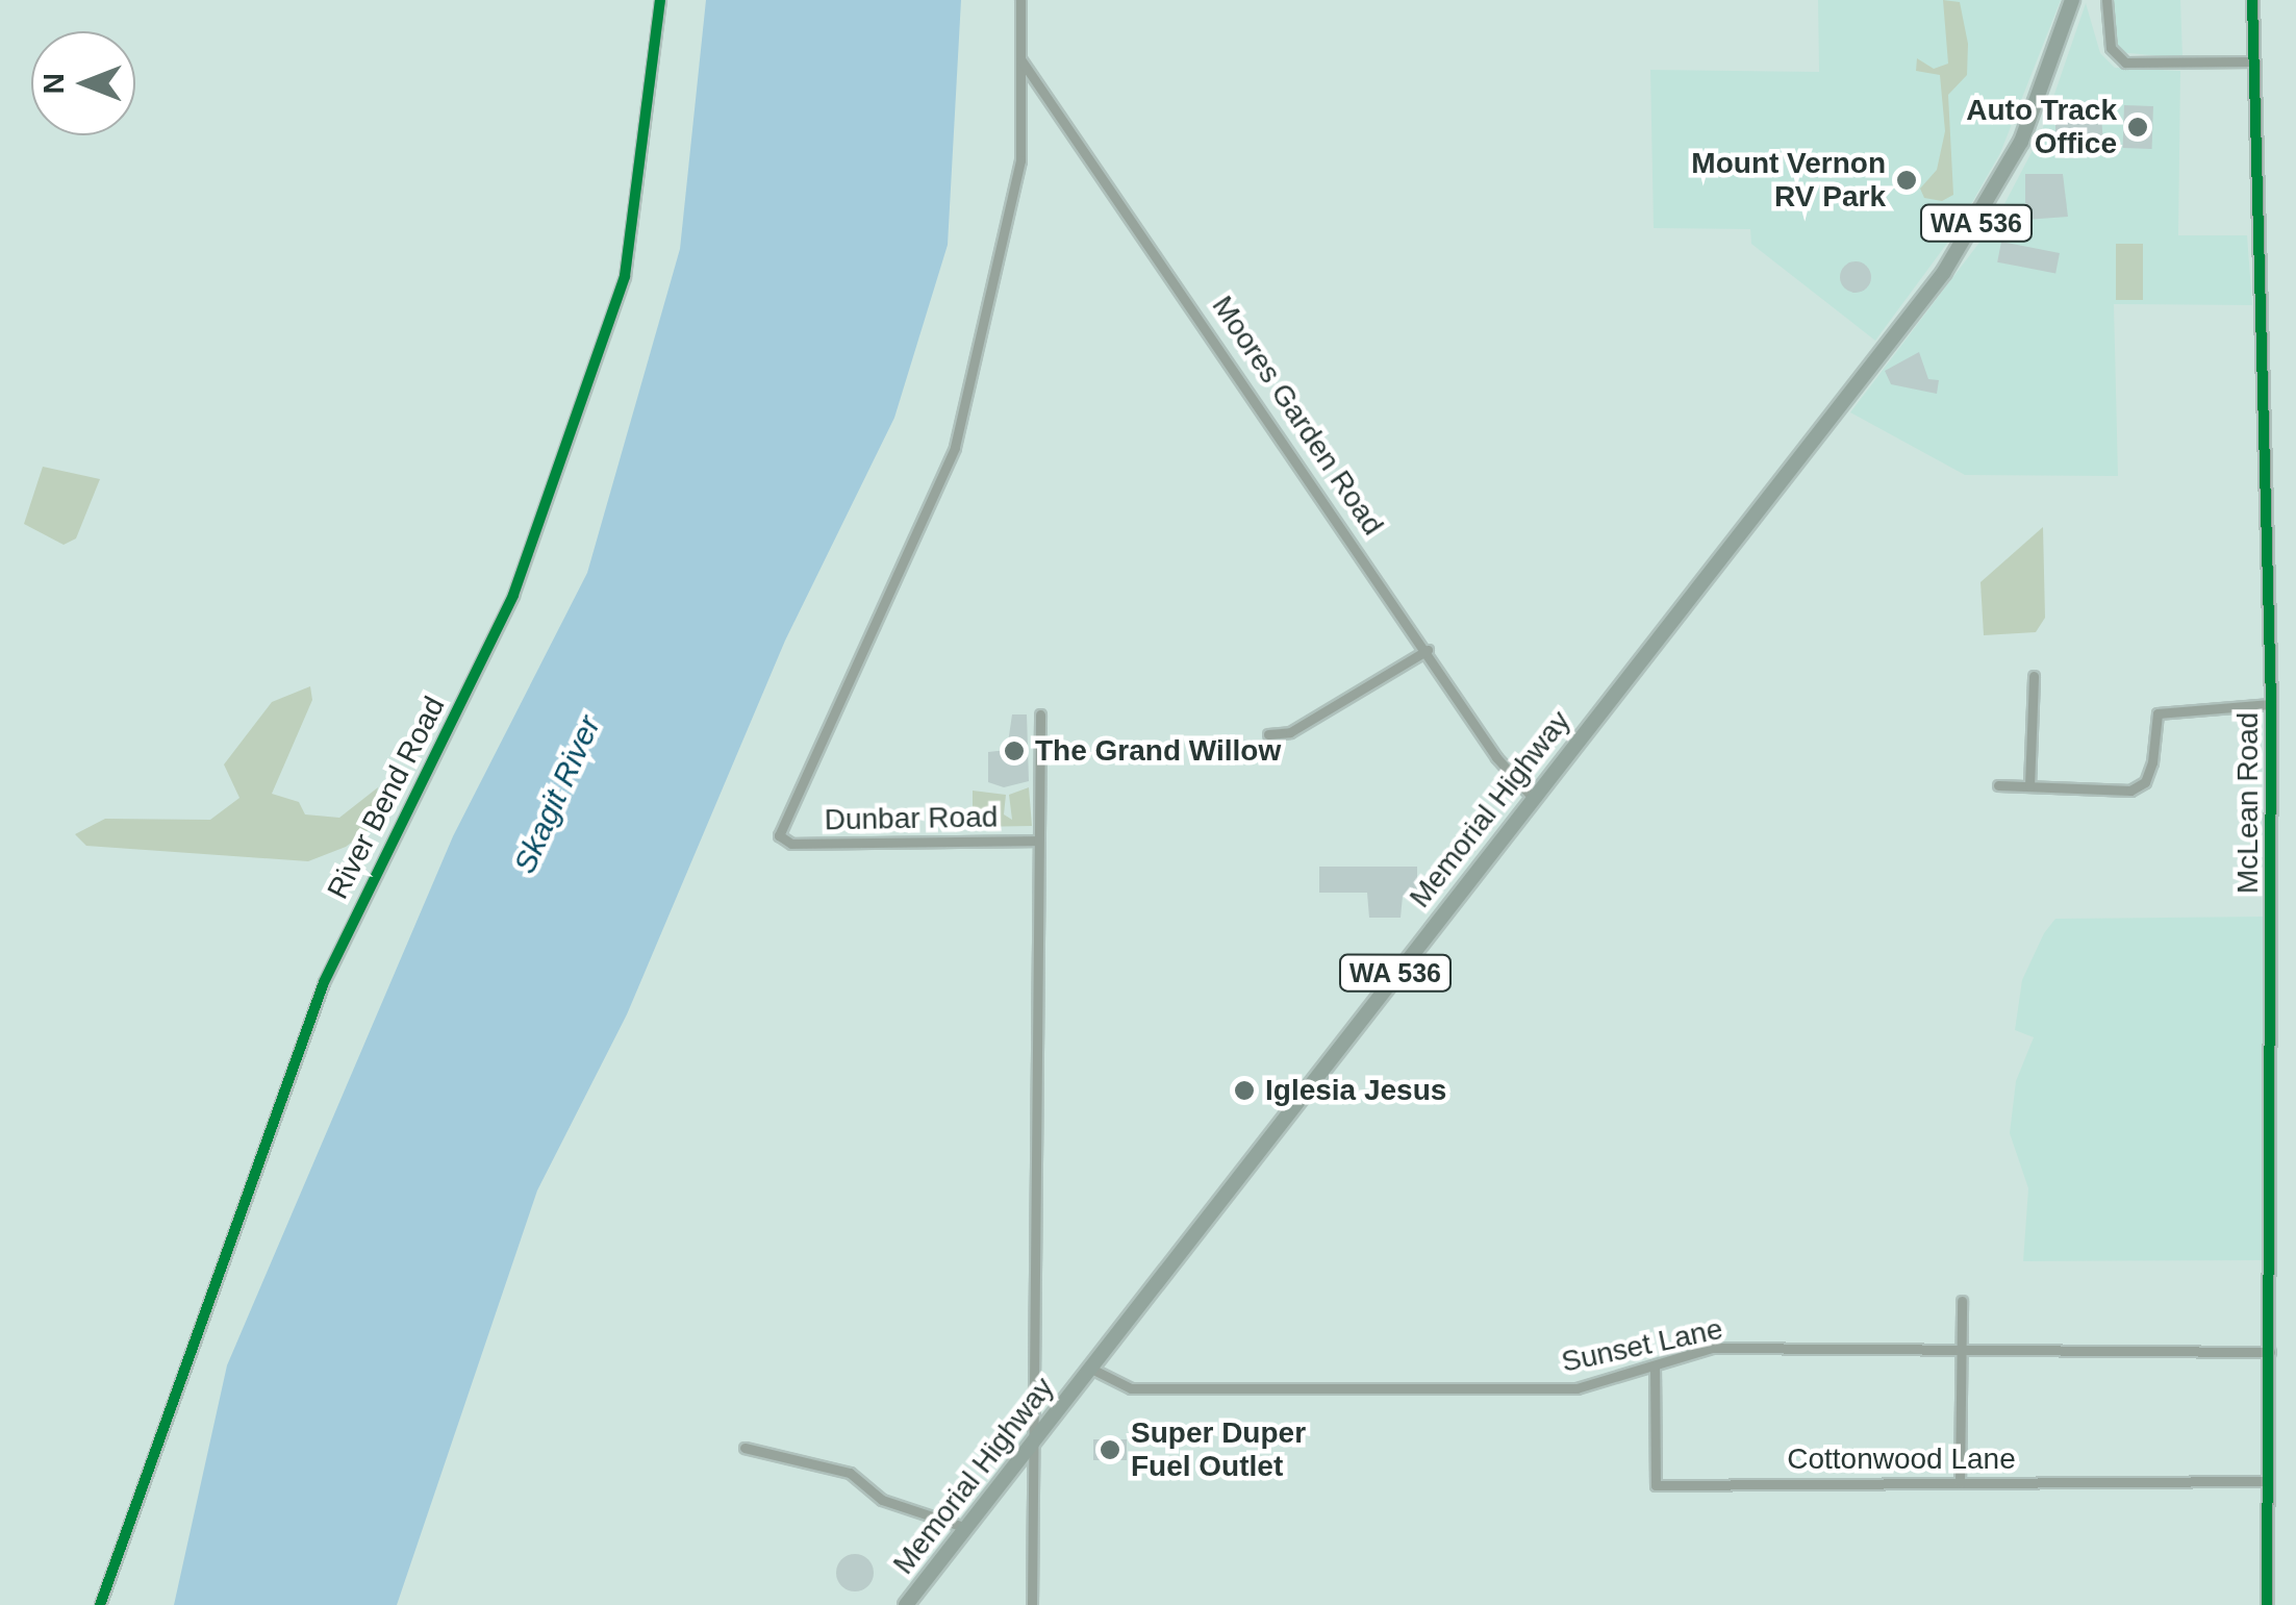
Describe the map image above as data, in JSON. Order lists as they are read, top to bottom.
{
  "streets": {
    "main road": ["WA 536", "Memorial Highway"],
    "street": [
      "Moores Garden Road",
      "River Bend Road",
      "McLean Road",
      "Dunbar Road",
      "Sunset Lane",
      "Cottonwood Lane"
    ]
  },
  "crossings": [
    ["Moores Garden Road", "Memorial Highway"],
    ["Moores Garden Road", "Dunbar Road"],
    ["McLean Road", "Sunset Lane"],
    ["McLean Road", "Cottonwood Lane"],
    ["Memorial Highway", "Dunbar Road"],
    ["Memorial Highway", "Sunset Lane"],
    ["Sunset Lane", "Cottonwood Lane"]
  ],
  "water": ["Skagit River"],
  "places": [
    "Auto Track Office",
    "Mount Vernon RV Park",
    "The Grand Willow",
    "Iglesia Jesus",
    "Super Duper Fuel Outlet"
  ],
  "north": "left"
}
